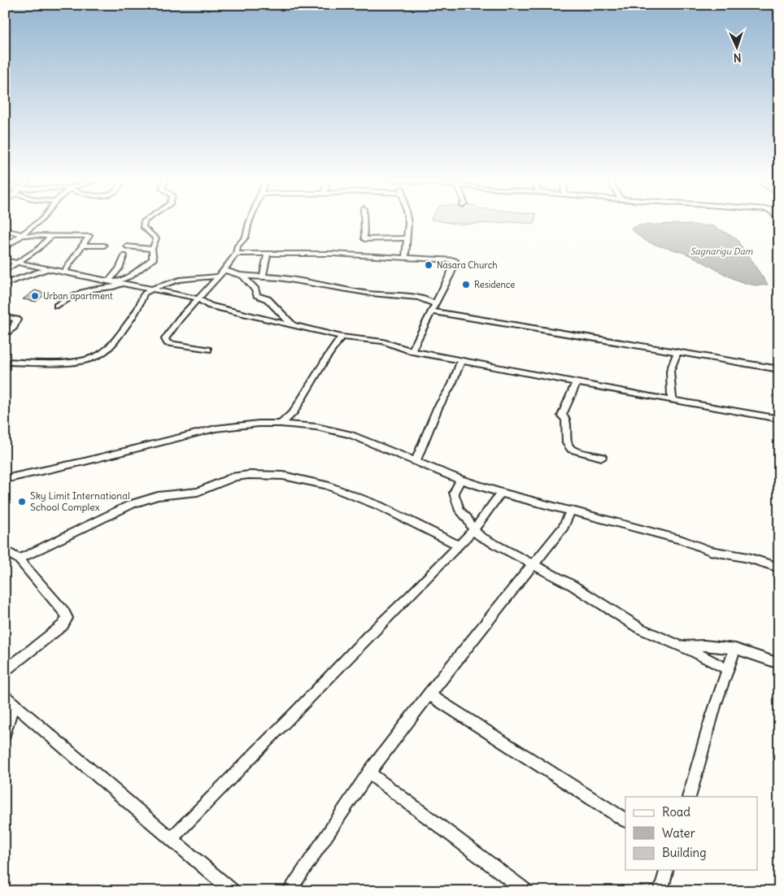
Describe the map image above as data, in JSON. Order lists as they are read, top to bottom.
{
  "water": ["Sagnarigu Dam"],
  "places": [
    "Nasara Church",
    "Residence",
    "Urban apartment",
    "Sky Limit International School Complex"
  ],
  "legend": ["Road", "Water", "Building"],
  "north": "bottom"
}
